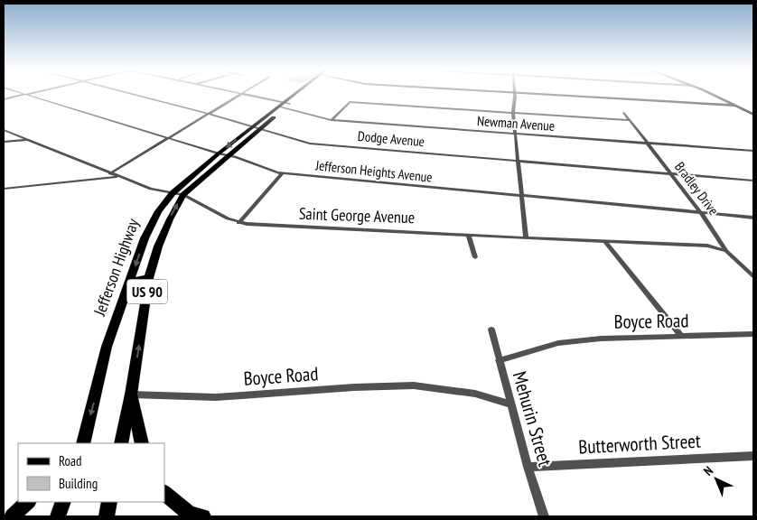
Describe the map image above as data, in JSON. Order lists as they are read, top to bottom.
{
  "streets": {
    "main road": ["Jefferson Highway", "US 90"],
    "street": [
      "Newman Avenue",
      "Dodge Avenue",
      "Jefferson Heights Avenue",
      "Bradley Drive",
      "Saint George Avenue",
      "Boyce Road",
      "Mehurin Street",
      "Butterworth Street"
    ]
  },
  "crossings": [
    ["Newman Avenue", "Bradley Drive"],
    ["Newman Avenue", "Jefferson Highway"],
    ["Dodge Avenue", "Bradley Drive"],
    ["Dodge Avenue", "Jefferson Highway"],
    ["Jefferson Heights Avenue", "Bradley Drive"],
    ["Jefferson Heights Avenue", "Jefferson Highway"],
    ["Bradley Drive", "Saint George Avenue"],
    ["Saint George Avenue", "Jefferson Highway"],
    ["Jefferson Highway", "US 90"],
    ["Jefferson Highway", "Boyce Road"],
    ["US 90", "Boyce Road"],
    ["Boyce Road", "Mehurin Street"],
    ["Mehurin Street", "Butterworth Street"]
  ],
  "legend": ["Road", "Building"],
  "north": "top left"
}
